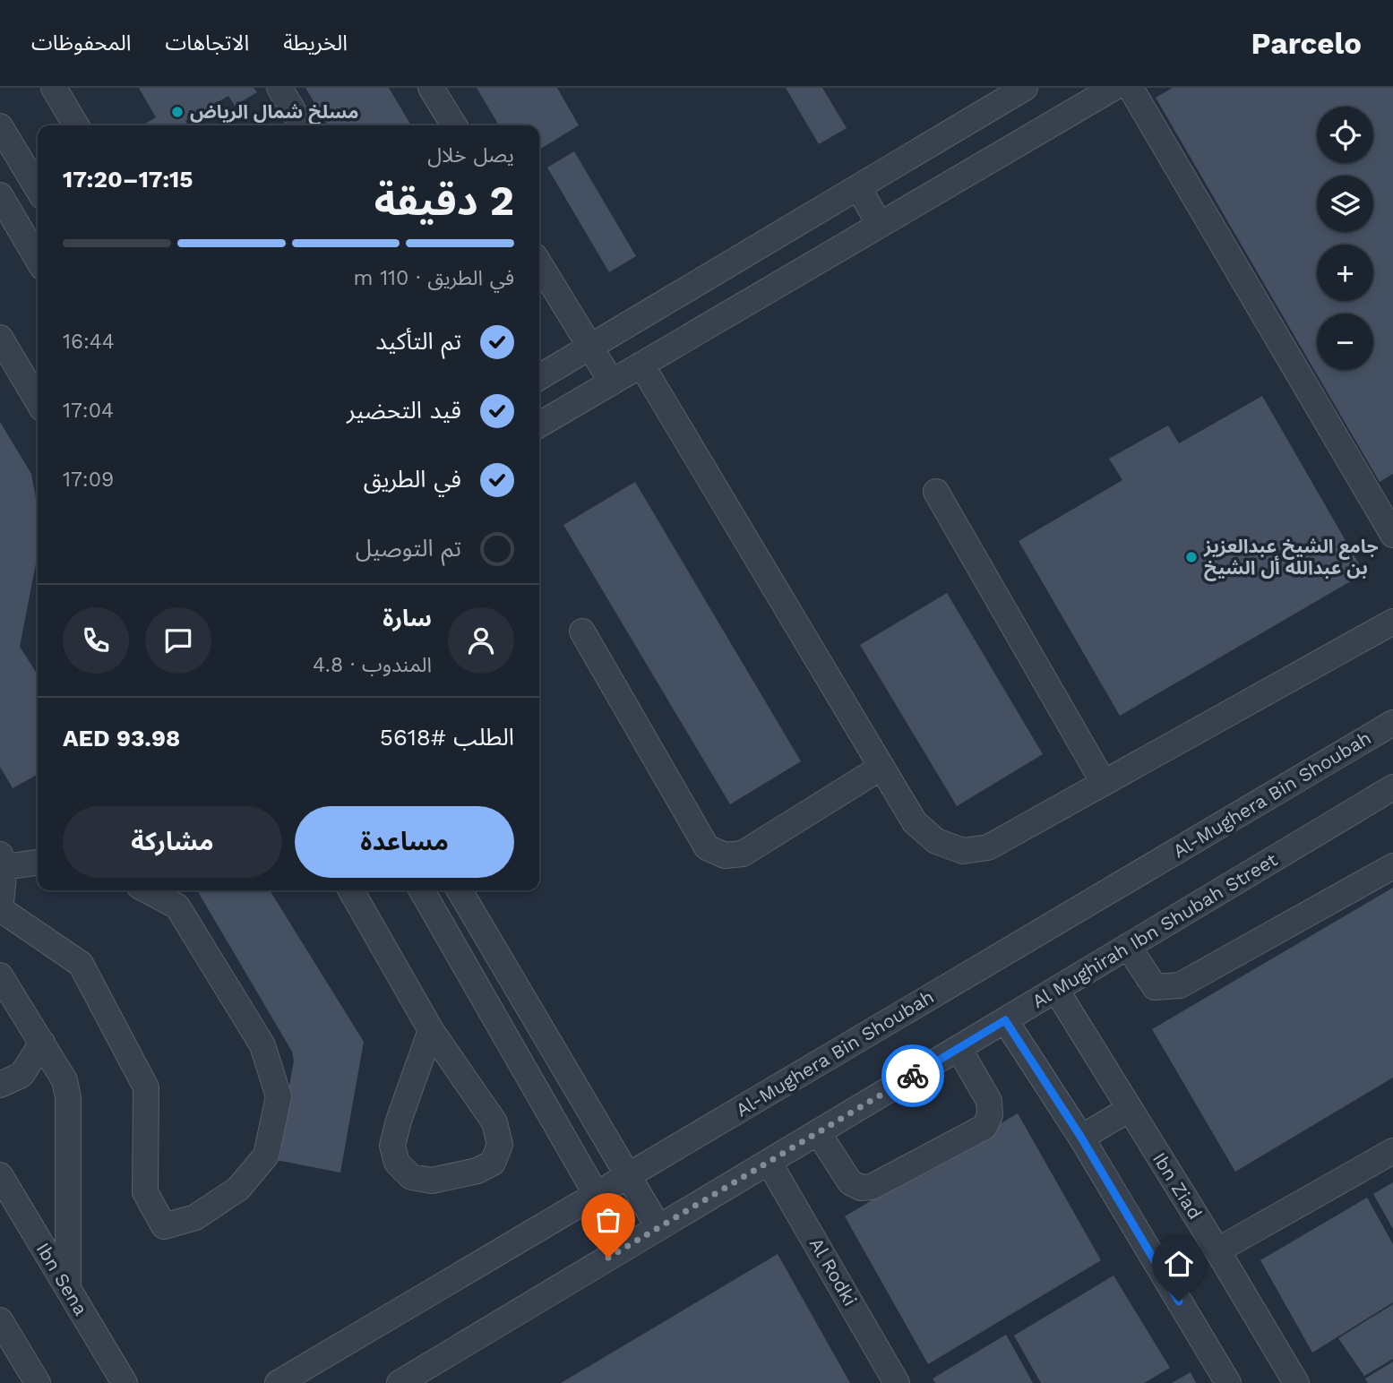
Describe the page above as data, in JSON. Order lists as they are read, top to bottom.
{
  "streets": {
    "street": [
      "Al-Mughera Bin Shoubah",
      "Al Mughirah Ibn Shubah Street",
      "Ibn Ziad",
      "Al Rodki",
      "Ibn Sena"
    ]
  },
  "crossings": [
    ["Al Mughirah Ibn Shubah Street", "Ibn Ziad"],
    ["Al Mughirah Ibn Shubah Street", "Al Rodki"]
  ],
  "places": ["مسلخ شمال الرياض", "جامع الشيخ عبدالعزيز بن عبدالله أل الشيخ"],
  "page": {
    "header": "Parcelo",
    "nav": ["الخريطة", "الاتجاهات", "المحفوظات"],
    "map_buttons": ["+", "−"],
    "heading": ["2 دقيقة", "يصل خلال", "17:15–17:20"],
    "panel": [
      "سارة",
      "المندوب · 4.8",
      "الطلب #5618",
      "AED 93.98"
    ],
    "bar": "في الطريق · 110 m",
    "list": [
      ["تم التأكيد", "16:44"],
      ["قيد التحضير", "17:04"],
      ["في الطريق", "17:09"],
      "تم التوصيل"
    ],
    "buttons": ["مساعدة", "مشاركة"]
  }
}
